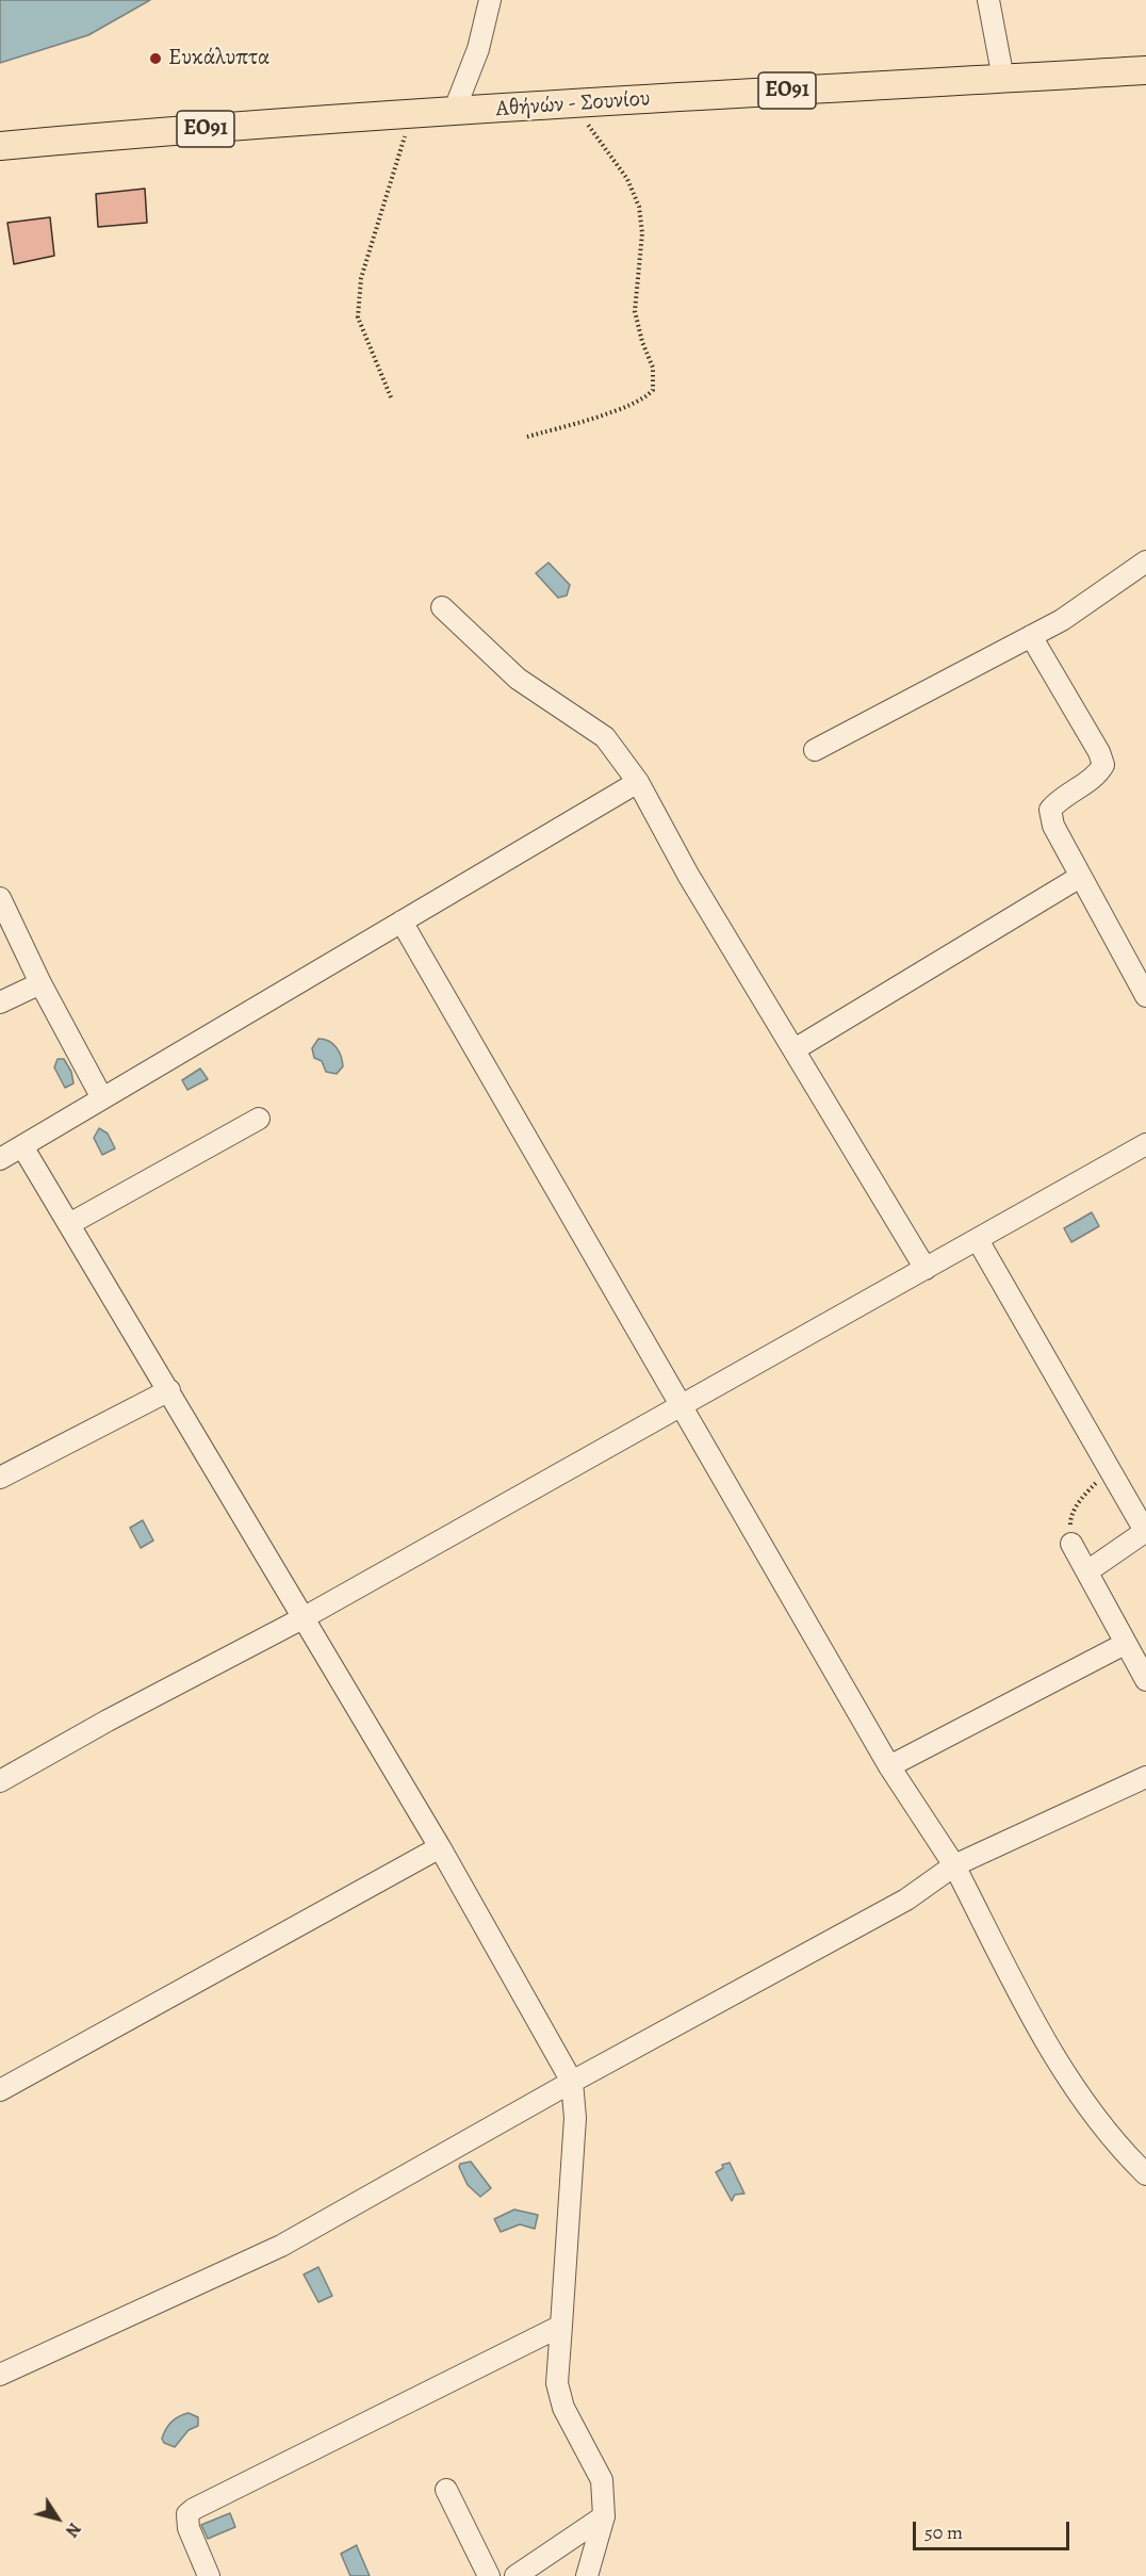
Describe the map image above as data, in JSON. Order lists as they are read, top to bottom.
{
  "streets": {
    "main road": ["ΕΟ91", "Αθήνών - Σουνίου"]
  },
  "places": ["Ευκάλυπτα"],
  "scale_bar": "50 m",
  "north": "bottom right"
}
